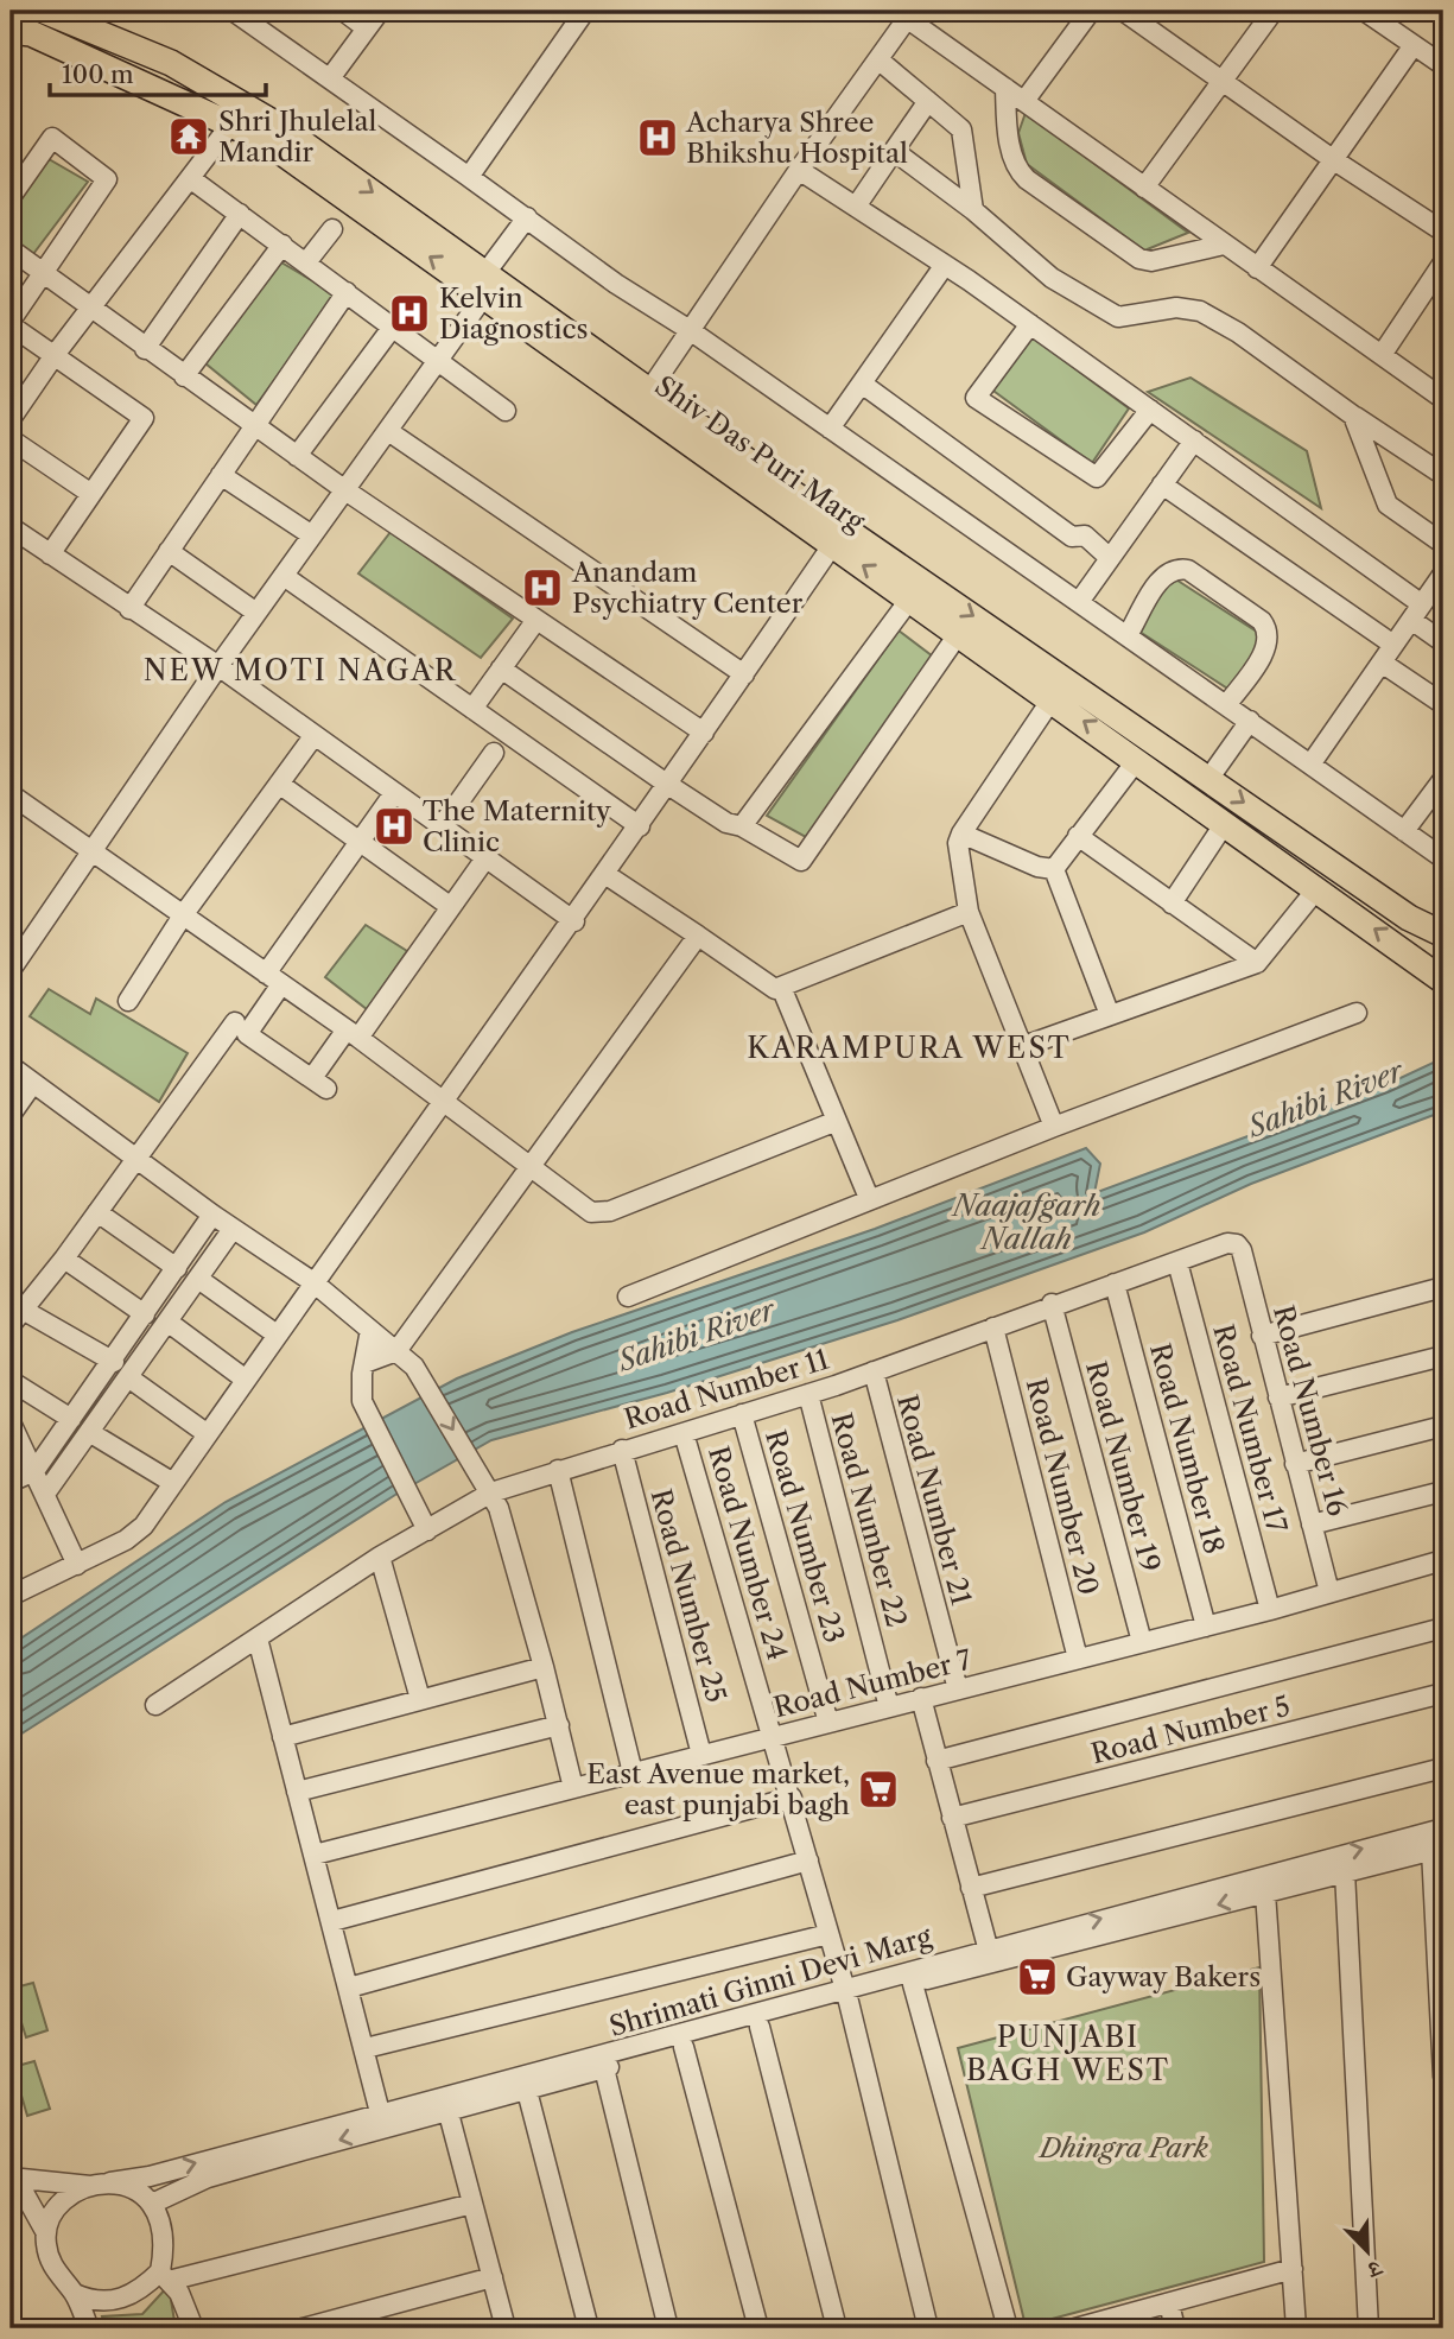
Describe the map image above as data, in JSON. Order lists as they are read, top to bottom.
{
  "streets": {
    "main road": ["Shiv Das Puri Marg"],
    "street": [
      "Road Number 11",
      "Road Number 16",
      "Road Number 17",
      "Road Number 18",
      "Road Number 19",
      "Road Number 20",
      "Road Number 21",
      "Road Number 22",
      "Road Number 23",
      "Road Number 24",
      "Road Number 25",
      "Road Number 7",
      "Road Number 5",
      "Shrimati Ginni Devi Marg"
    ]
  },
  "crossings": [
    ["Road Number 11", "Road Number 16"],
    ["Road Number 11", "Road Number 17"],
    ["Road Number 11", "Road Number 18"],
    ["Road Number 11", "Road Number 19"],
    ["Road Number 11", "Road Number 20"],
    ["Road Number 11", "Road Number 21"],
    ["Road Number 11", "Road Number 22"],
    ["Road Number 11", "Road Number 23"],
    ["Road Number 11", "Road Number 24"],
    ["Road Number 11", "Road Number 25"],
    ["Road Number 16", "Road Number 7"],
    ["Road Number 17", "Road Number 7"],
    ["Road Number 18", "Road Number 7"],
    ["Road Number 19", "Road Number 7"],
    ["Road Number 20", "Road Number 7"],
    ["Road Number 21", "Road Number 7"],
    ["Road Number 22", "Road Number 7"],
    ["Road Number 23", "Road Number 7"],
    ["Road Number 24", "Road Number 7"],
    ["Road Number 24", "Shrimati Ginni Devi Marg"],
    ["Road Number 25", "Road Number 7"]
  ],
  "districts": ["NEW MOTI NAGAR", "KARAMPURA WEST", "PUNJABI BAGH WEST"],
  "water": ["Sahibi River", "Naajafgarh Nallah"],
  "parks": ["Dhingra Park"],
  "places": {
    "temple": ["Shri Jhulelal Mandir"],
    "hospital": [
      "Acharya Shree Bhikshu Hospital",
      "Kelvin Diagnostics",
      "Anandam Psychiatry Center",
      "The Maternity Clinic"
    ],
    "supermarket": ["East Avenue market, east punjabi bagh", "Gayway Bakers"]
  },
  "scale_bar": "100 m",
  "north": "bottom right"
}
